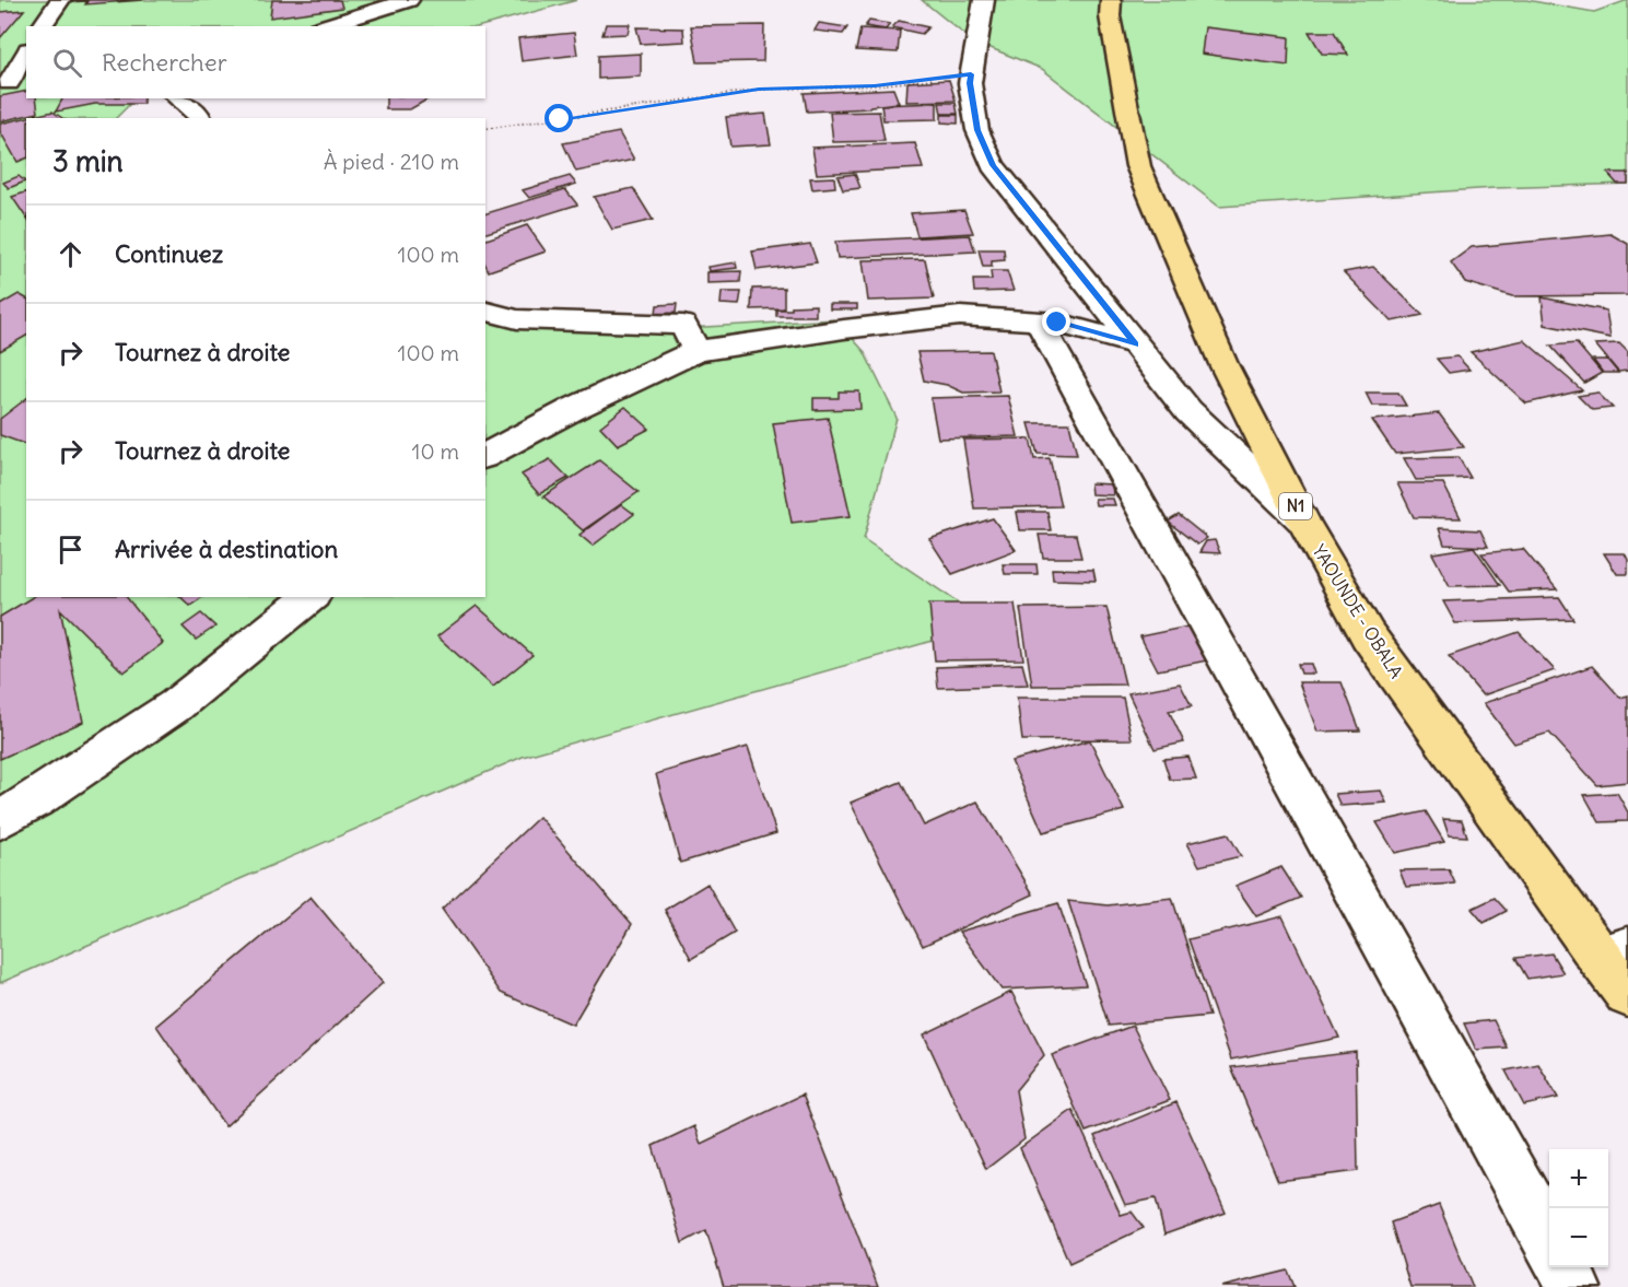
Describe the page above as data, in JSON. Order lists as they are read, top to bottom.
{
  "streets": {
    "highway": ["N1", "YAOUNDE - OBALA"]
  },
  "page": {
    "search": "Rechercher",
    "heading": ["3 min", "À pied · 210 m"],
    "list": [
      ["Continuez", "100 m"],
      ["Tournez à droite", "100 m"],
      ["Tournez à droite", "10 m"],
      "Arrivée à destination"
    ],
    "map_buttons": ["+", "−"]
  }
}
